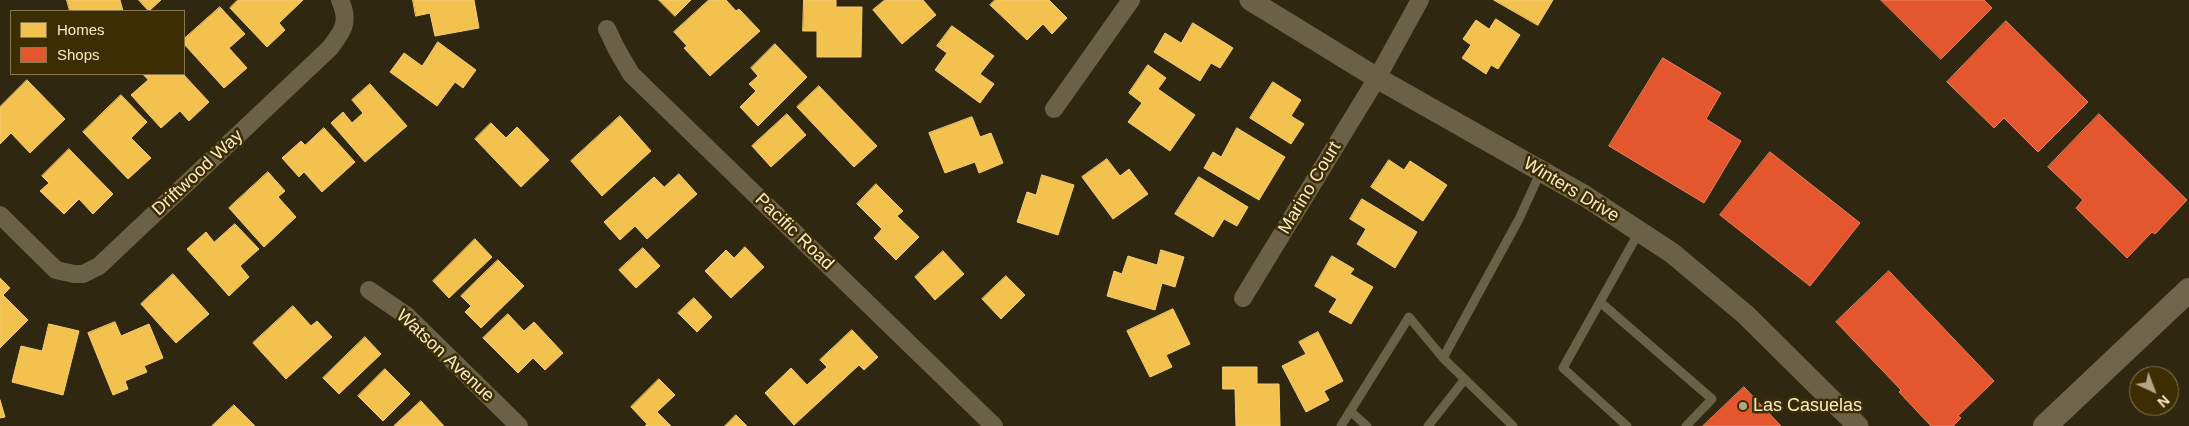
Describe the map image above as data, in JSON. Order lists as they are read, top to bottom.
{
  "streets": {
    "street": [
      "Driftwood Way",
      "Marino Court",
      "Winters Drive",
      "Pacific Road",
      "Watson Avenue"
    ]
  },
  "crossings": [
    ["Marino Court", "Winters Drive"]
  ],
  "places": ["Las Casuelas"],
  "legend": ["Homes", "Shops"],
  "north": "bottom right"
}
